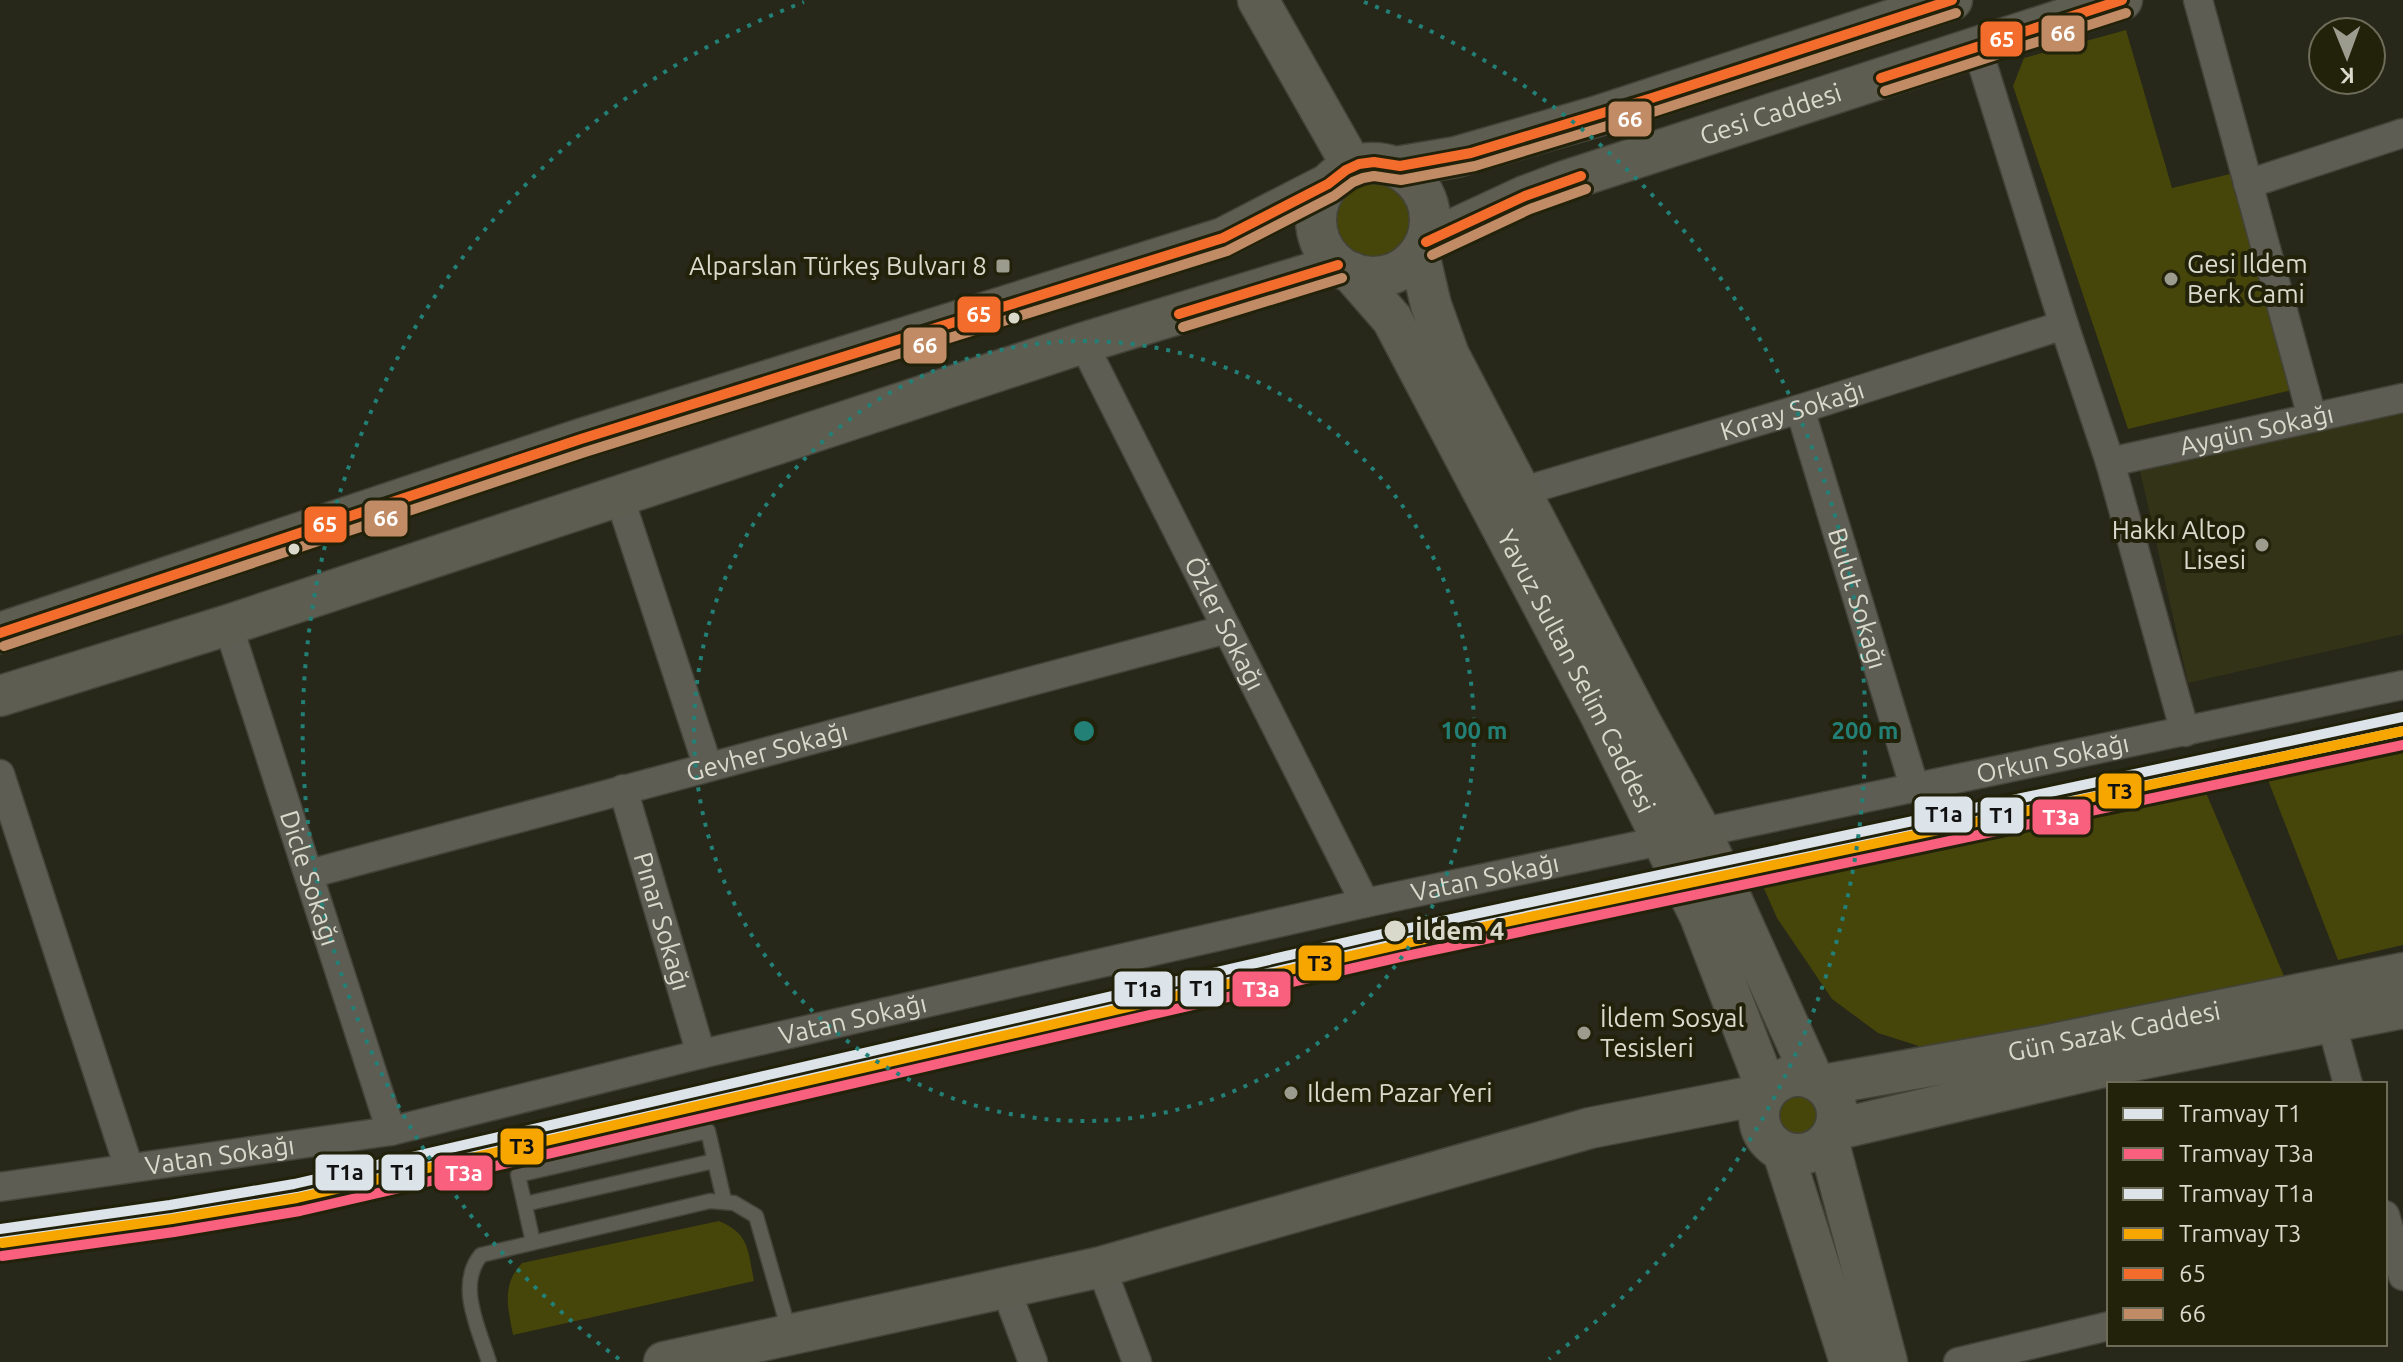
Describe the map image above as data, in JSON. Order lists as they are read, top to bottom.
{
  "streets": {
    "street": [
      "Gesi Caddesi",
      "Koray Sokağı",
      "Aygün Sokağı",
      "Bulut Sokağı",
      "Özler Sokağı",
      "Yavuz Sultan Selim Caddesi",
      "Gevher Sokağı",
      "Orkun Sokağı",
      "Dicle Sokağı",
      "Vatan Sokağı",
      "Pınar Sokağı",
      "Gün Sazak Caddesi"
    ]
  },
  "crossings": [
    ["Gesi Caddesi", "Yavuz Sultan Selim Caddesi"],
    ["Koray Sokağı", "Bulut Sokağı"],
    ["Koray Sokağı", "Yavuz Sultan Selim Caddesi"],
    ["Bulut Sokağı", "Orkun Sokağı"],
    ["Özler Sokağı", "Gevher Sokağı"],
    ["Özler Sokağı", "Vatan Sokağı"],
    ["Yavuz Sultan Selim Caddesi", "Orkun Sokağı"],
    ["Yavuz Sultan Selim Caddesi", "Vatan Sokağı"],
    ["Yavuz Sultan Selim Caddesi", "Gün Sazak Caddesi"],
    ["Gevher Sokağı", "Dicle Sokağı"],
    ["Gevher Sokağı", "Pınar Sokağı"],
    ["Orkun Sokağı", "Vatan Sokağı"],
    ["Dicle Sokağı", "Vatan Sokağı"],
    ["Vatan Sokağı", "Pınar Sokağı"]
  ],
  "places": {
    "transit": ["Alparslan Türkeş Bulvarı 8"],
    "other": [
      "Gesi Ildem Berk Cami",
      "Hakkı Altop Lisesi",
      "İldem 4",
      "İldem Sosyal Tesisleri",
      "Ildem Pazar Yeri"
    ]
  },
  "lines": [
    "transit line 65",
    "transit line 66",
    "tram line T1a",
    "tram line T1",
    "tram line T3",
    "tram line T3a"
  ],
  "legend": [
    "Tramvay T1",
    "Tramvay T3a",
    "Tramvay T1a",
    "Tramvay T3",
    "65",
    "66"
  ],
  "north": "bottom",
  "rings": ["100 m", "200 m"]
}
